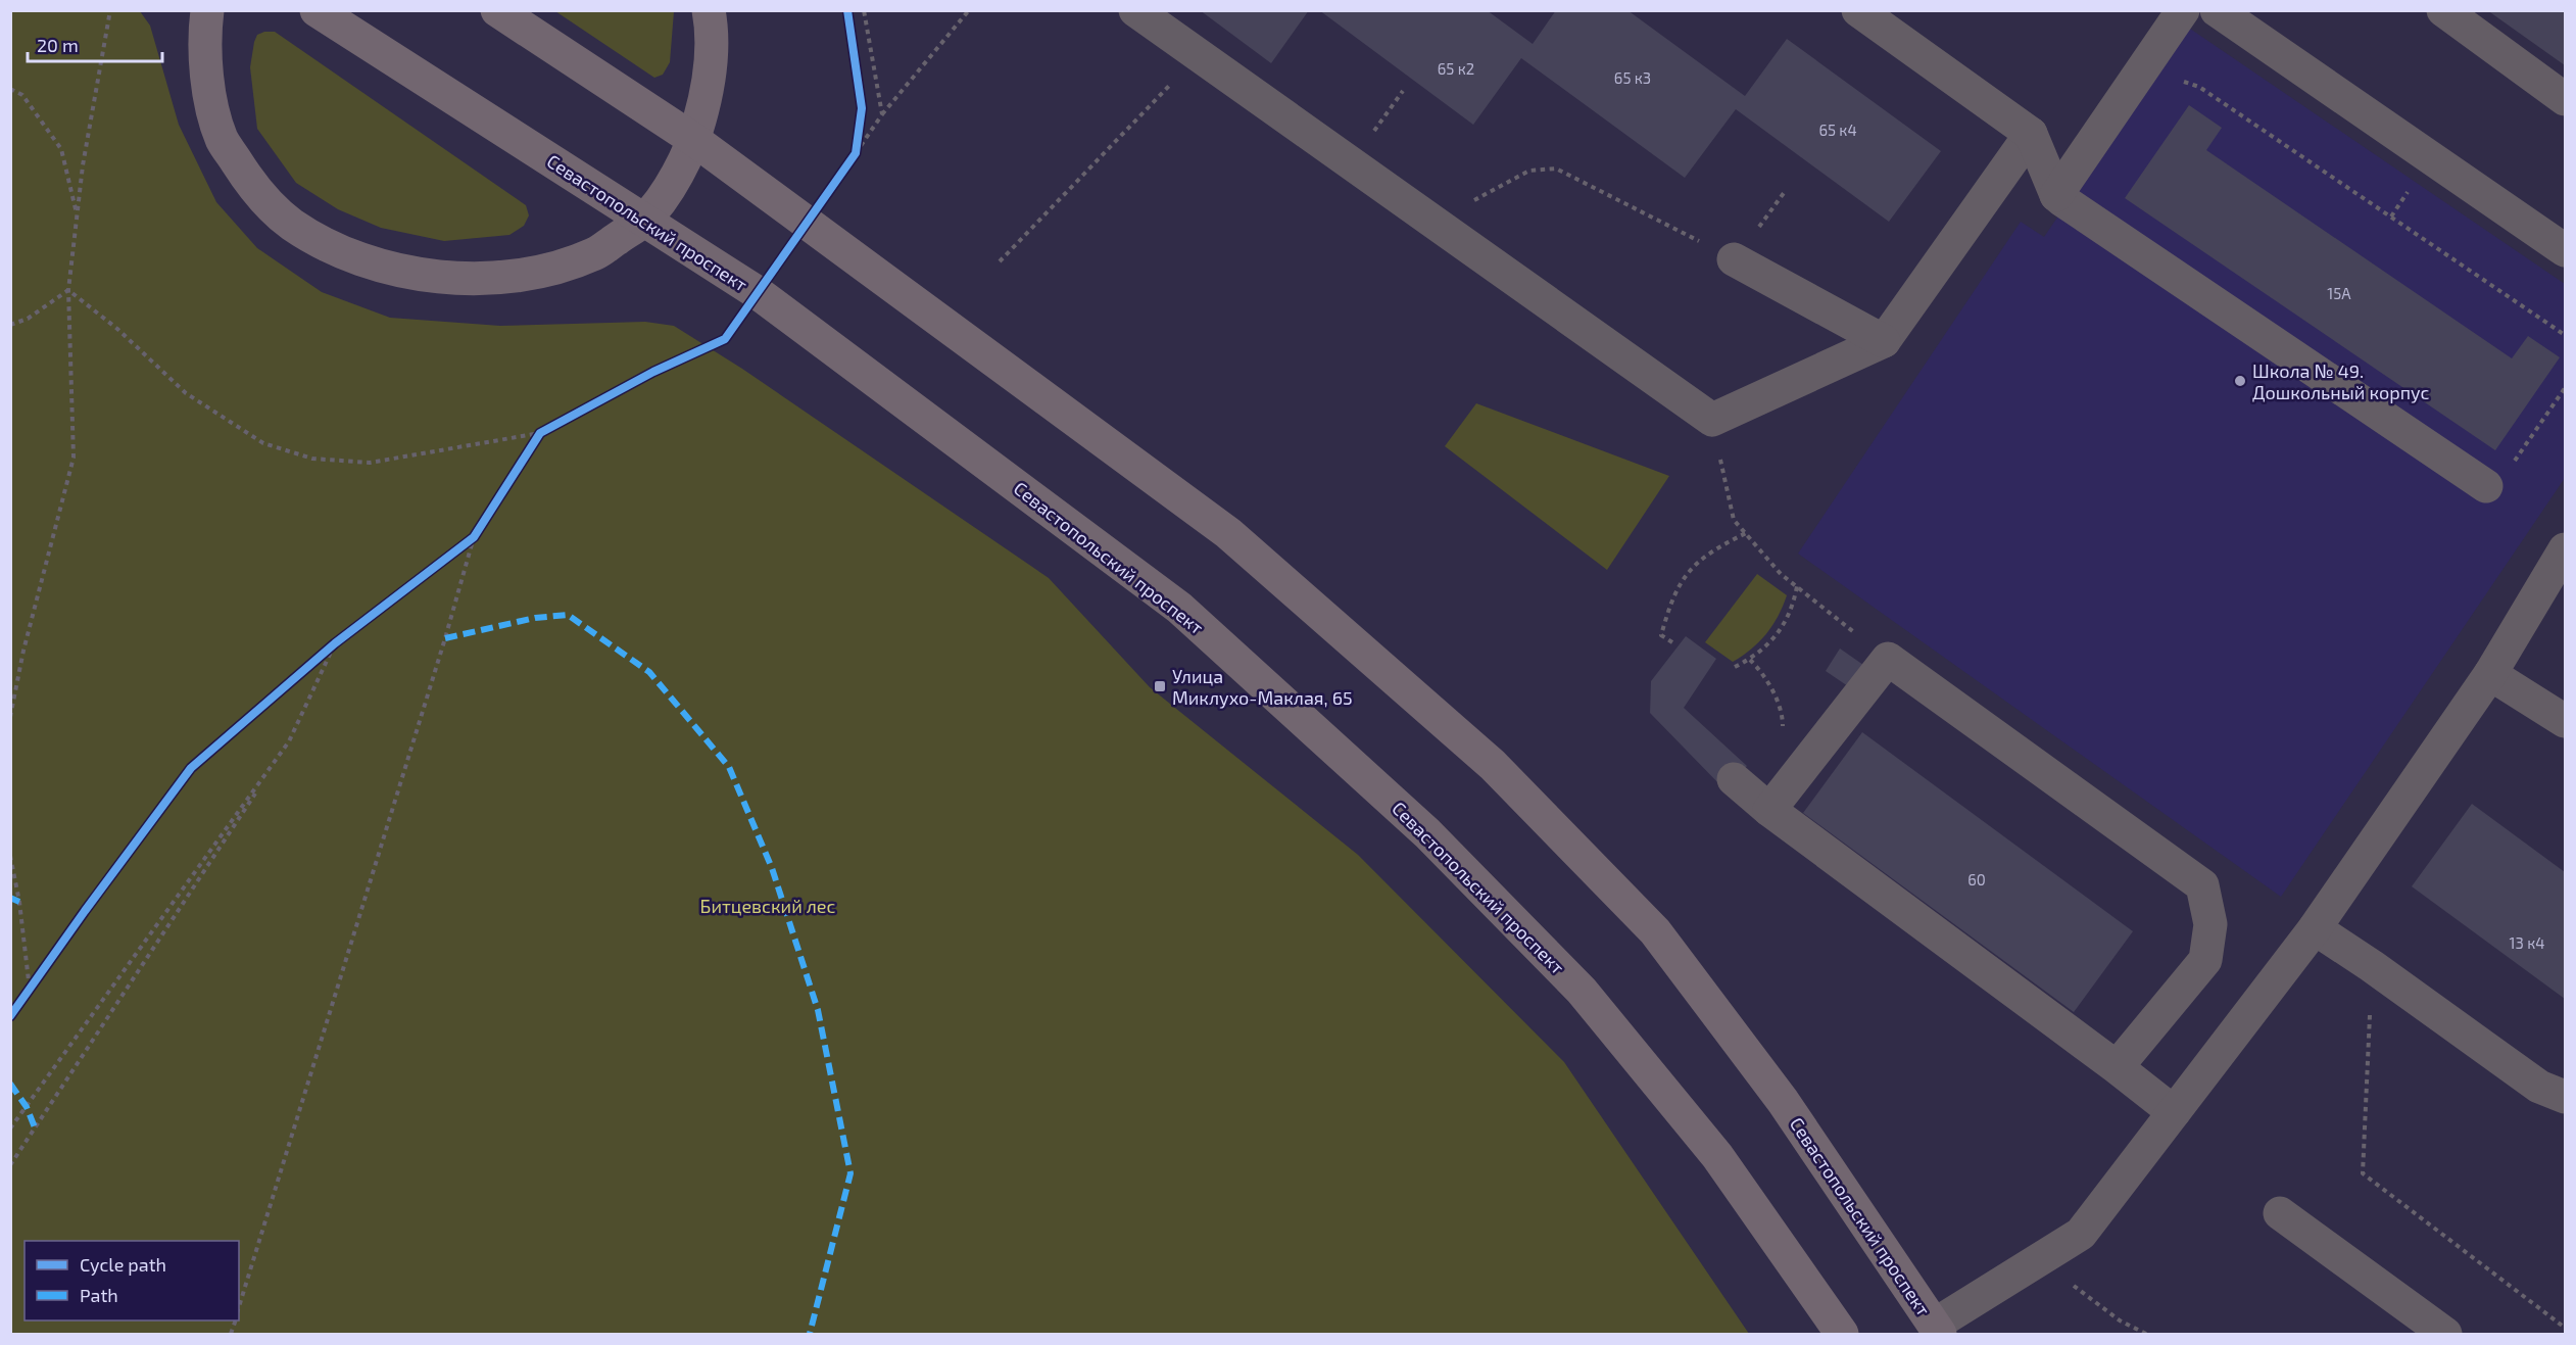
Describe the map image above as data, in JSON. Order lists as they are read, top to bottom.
{
  "streets": {
    "main road": ["Севастопольский проспект"]
  },
  "parks": ["Битцевский лес"],
  "places": {
    "other": ["Школа № 49. Дошкольный корпус"],
    "transit": ["Улица Миклухо-Маклая, 65"]
  },
  "house_numbers": [
    "65 к2",
    "65 к3",
    "65 к4",
    "15А",
    "60",
    "13 к4"
  ],
  "legend": ["Cycle path", "Path"],
  "scale_bar": "20 m"
}
